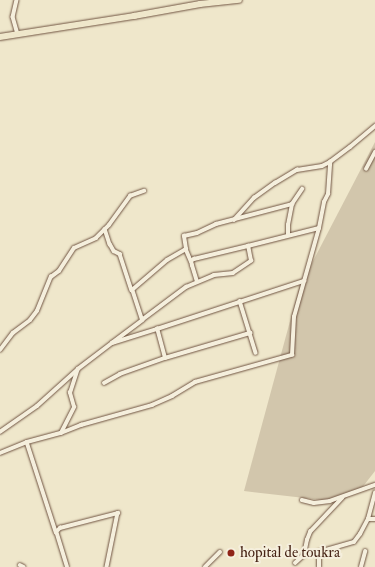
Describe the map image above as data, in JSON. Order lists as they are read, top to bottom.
{
  "places": ["hopital de toukra"]
}
